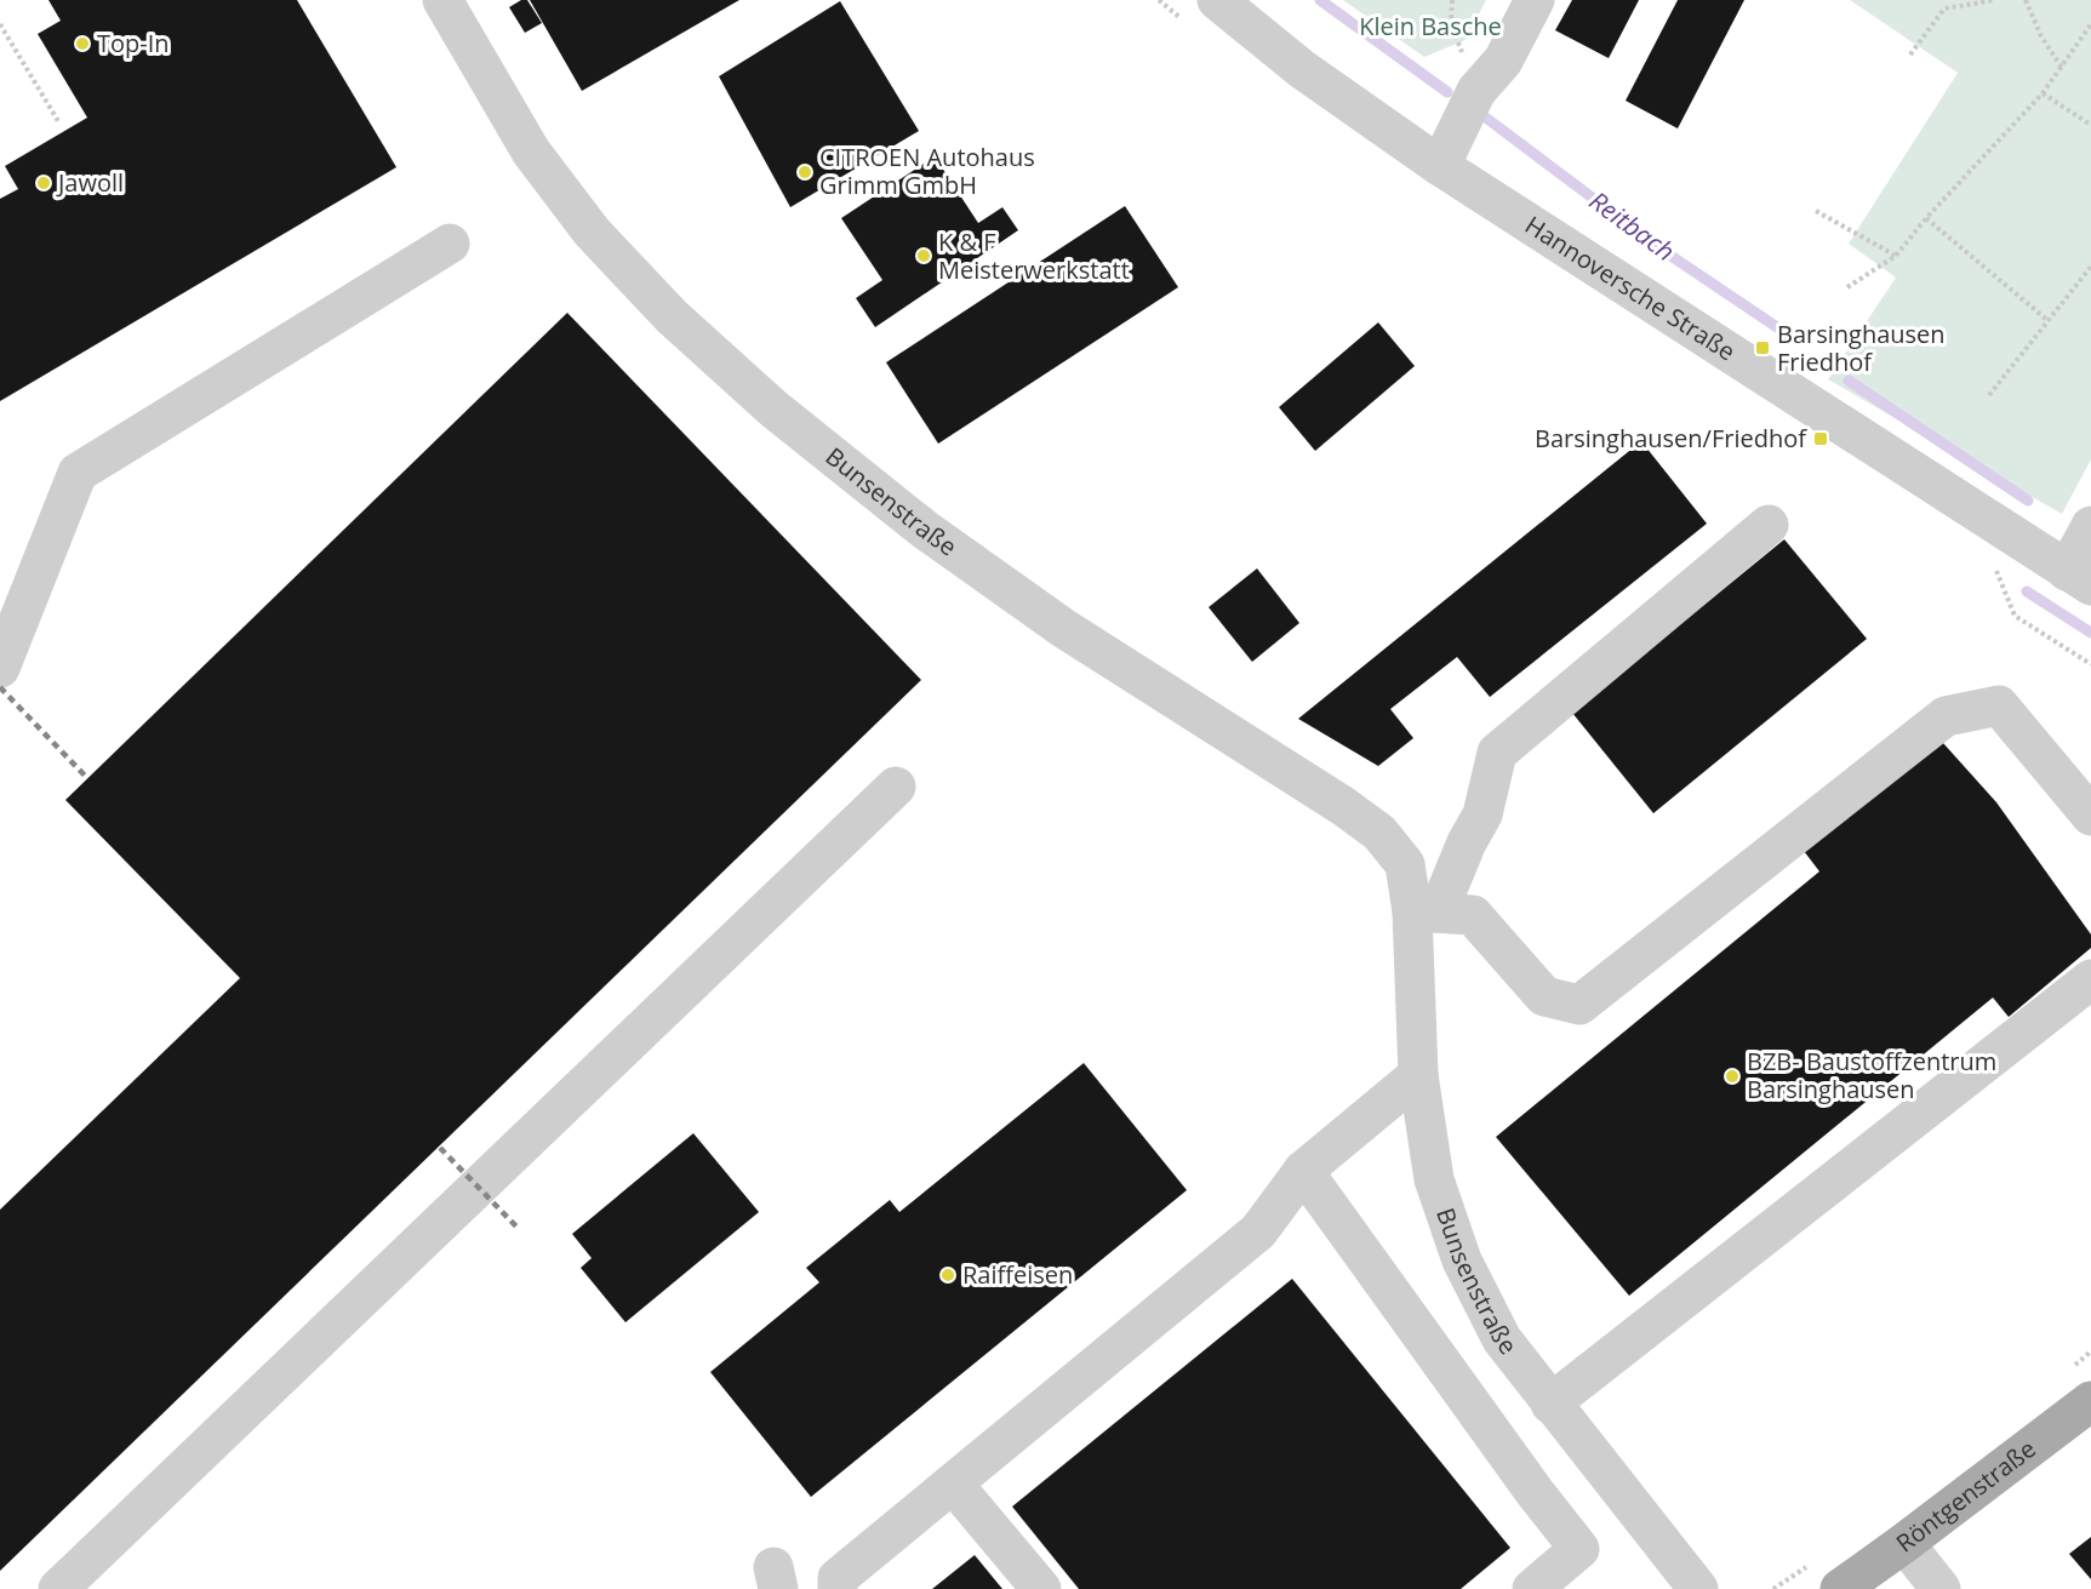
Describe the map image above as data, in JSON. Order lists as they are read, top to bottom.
{
  "streets": {
    "main road": ["Röntgenstraße"],
    "street": ["Hannoversche Straße", "Bunsenstraße"]
  },
  "water": ["Reitbach"],
  "parks": ["Klein Basche"],
  "places": {
    "other": [
      "Top-In",
      "CITROEN Autohaus Grimm GmbH",
      "Jawoll",
      "K & F Meisterwerkstatt",
      "BZB- Baustoffzentrum Barsinghausen",
      "Raiffeisen"
    ],
    "transit": ["Barsinghausen Friedhof", "Barsinghausen/Friedhof"]
  }
}
